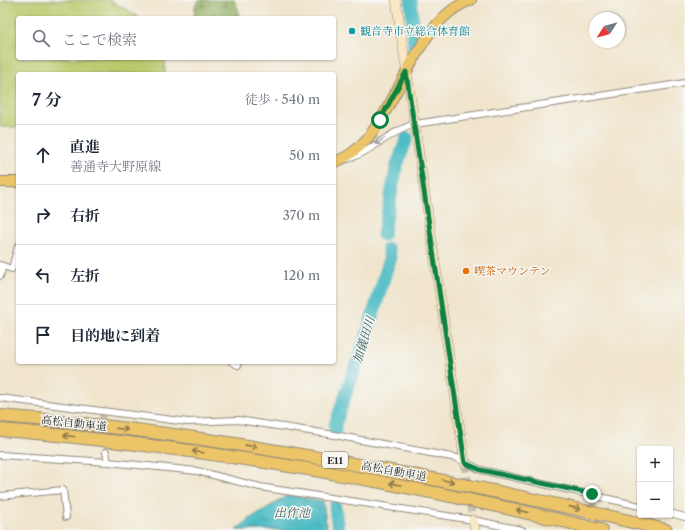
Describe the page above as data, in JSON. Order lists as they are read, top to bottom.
{
  "streets": {
    "highway": ["高松自動車道", "E11"]
  },
  "water": ["加儀田川", "出作池"],
  "places": ["観音寺市立総合体育館", "喫茶マウンテン"],
  "north": "bottom left",
  "page": {
    "search": "ここで検索",
    "heading": ["7 分", "徒歩 · 540 m"],
    "list": [
      ["直進", "善通寺大野原線", "50 m"],
      ["右折", "370 m"],
      ["左折", "120 m"],
      "目的地に到着"
    ],
    "map_buttons": ["+", "−"]
  }
}
